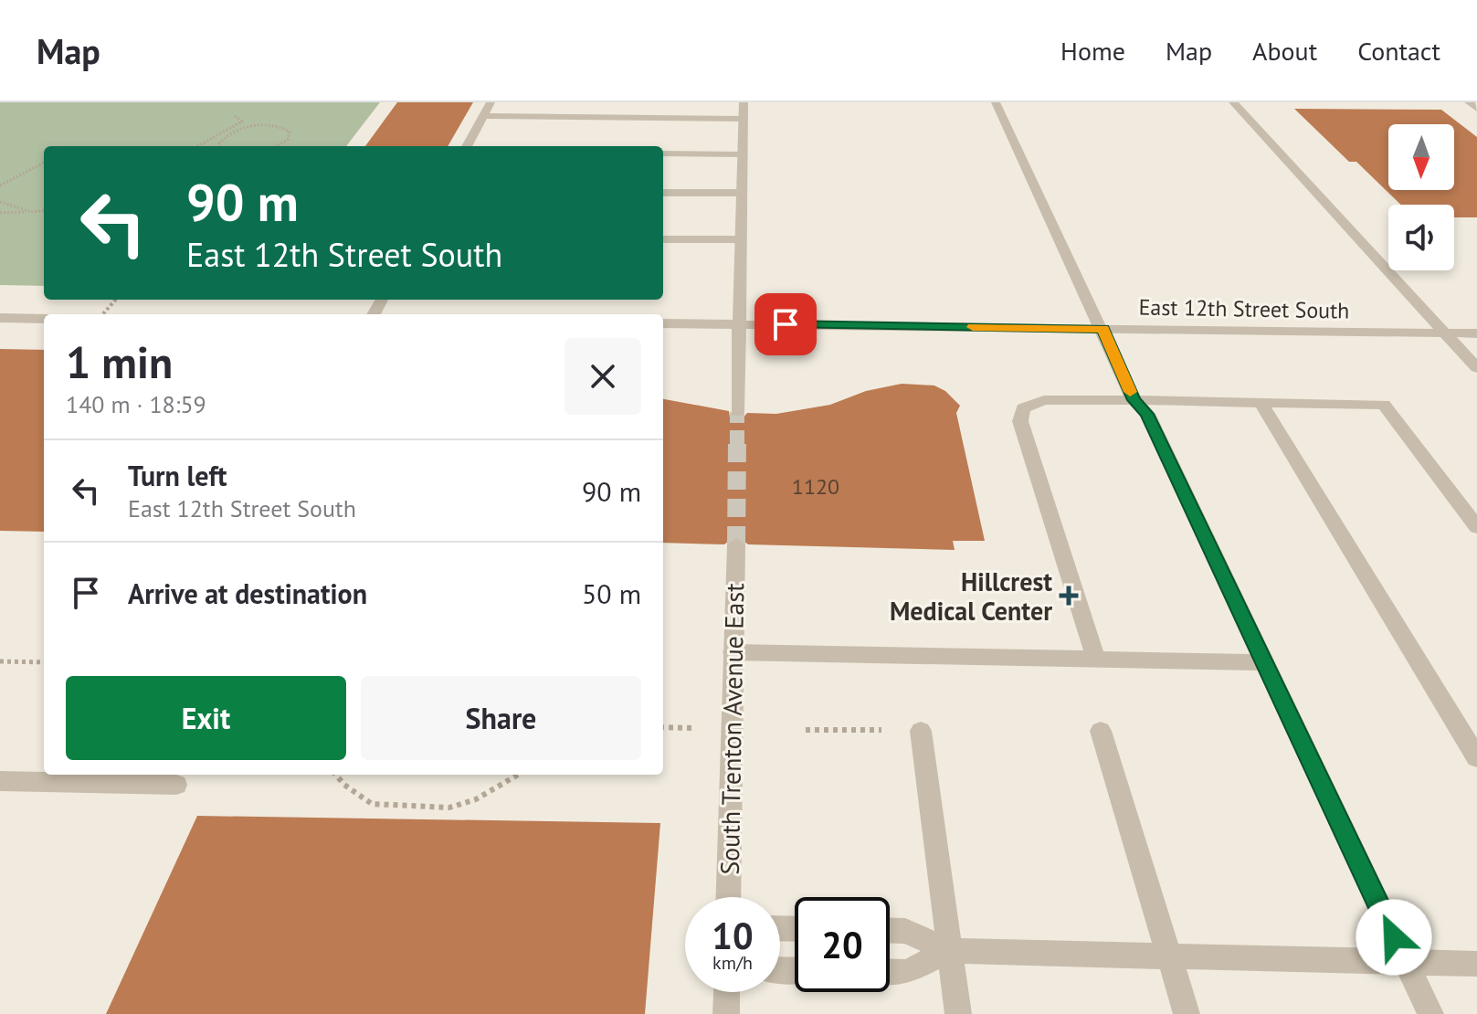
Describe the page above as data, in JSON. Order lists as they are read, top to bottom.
{
  "streets": {
    "street": ["East 12th Street South", "South Trenton Avenue East"]
  },
  "places": {
    "health": ["Hillcrest Medical Center"]
  },
  "house_numbers": ["1120"],
  "north": "bottom",
  "page": {
    "header": "Map",
    "nav": [
      "Home",
      "Map",
      "About",
      "Contact"
    ],
    "turn": ["90 m", "East 12th Street South"],
    "heading": ["1 min", "140 m · 18:59"],
    "list": [
      {
        "name": "Turn left",
        "note": "East 12th Street South",
        "value": "90 m"
      },
      {
        "name": "Arrive at destination",
        "value": "50 m"
      }
    ],
    "buttons": ["Exit", "Share"],
    "speed": "10 km/h",
    "limit": "20"
  }
}
